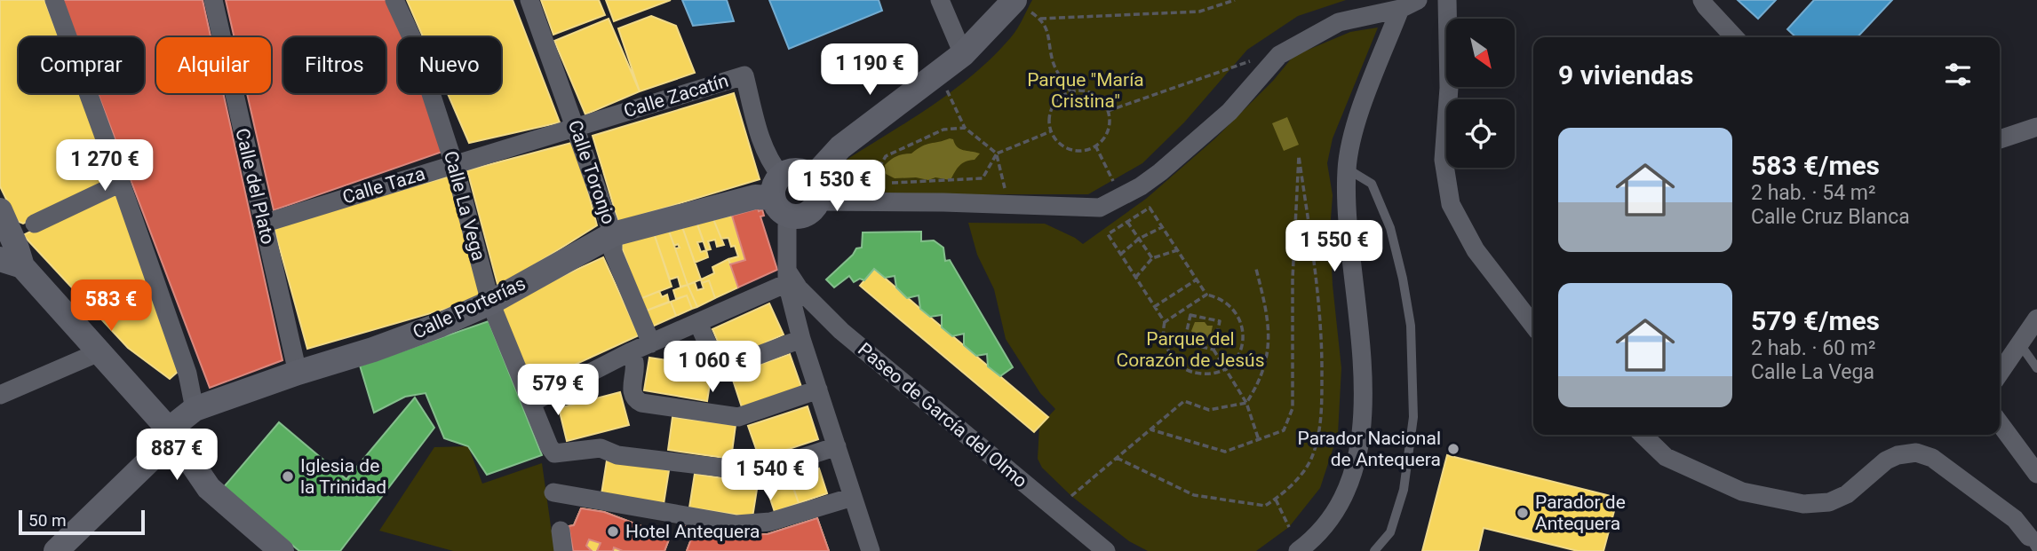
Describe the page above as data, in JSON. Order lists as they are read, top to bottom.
{
  "streets": {
    "street": [
      "Calle Zacatín",
      "Calle Toronjo",
      "Calle Taza",
      "Calle del Plato",
      "Calle La Vega",
      "Calle Porterías",
      "Paseo de García del Olmo"
    ]
  },
  "crossings": [
    ["Calle Zacatín", "Calle Toronjo"],
    ["Calle Zacatín", "Calle Taza"],
    ["Calle Zacatín", "Calle Porterías"],
    ["Calle Toronjo", "Calle Taza"],
    ["Calle Toronjo", "Calle Porterías"],
    ["Calle Taza", "Calle del Plato"],
    ["Calle Taza", "Calle La Vega"],
    ["Calle del Plato", "Calle Porterías"],
    ["Calle La Vega", "Calle Porterías"]
  ],
  "parks": ["Parque \"María Cristina\"", "Parque del Corazón de Jesús"],
  "places": [
    "Parador Nacional de Antequera",
    "Iglesia de la Trinidad",
    "Parador de Antequera",
    "Hotel Antequera"
  ],
  "scale_bar": "50 m",
  "north": "bottom right",
  "page": {
    "chip": [
      "Comprar",
      "Alquilar",
      "Filtros",
      "Nuevo"
    ],
    "heading": "9 viviendas",
    "price": [
      "1 190 €",
      "1 270 €",
      "1 530 €",
      "1 550 €",
      "583 €",
      "1 060 €",
      "579 €",
      "887 €",
      "1 540 €"
    ],
    "list": [
      {
        "name": "583 €/mes",
        "note": "2 hab. · 54 m² · Calle Cruz Blanca"
      },
      {
        "name": "579 €/mes",
        "note": "2 hab. · 60 m² · Calle La Vega"
      }
    ],
    "scale": "50 m"
  }
}
